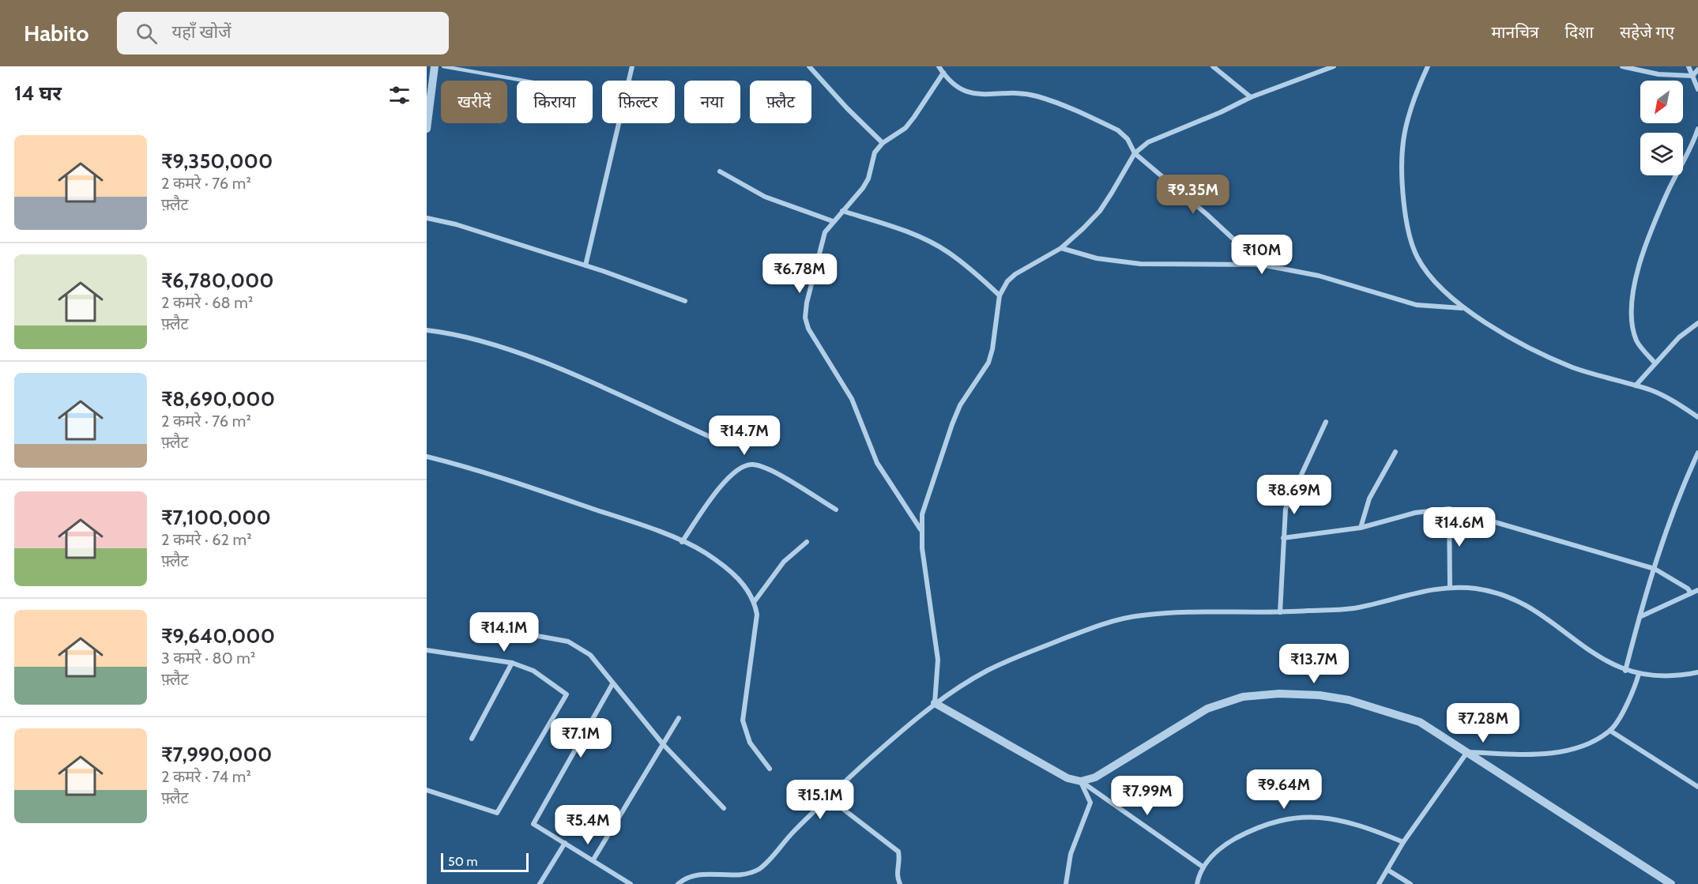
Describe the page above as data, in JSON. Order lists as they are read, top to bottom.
{
  "scale_bar": "50 m",
  "north": "bottom left",
  "page": {
    "header": "Habito",
    "search": "यहाँ खोजें",
    "nav": ["मानचित्र", "दिशा", "सहेजे गए"],
    "heading": "14 घर",
    "chip": [
      "खरीदें",
      "किराया",
      "फ़िल्टर",
      "नया",
      "फ़्लैट"
    ],
    "list": [
      {
        "name": "₹9,350,000",
        "note": "2 कमरे · 76 m² · फ़्लैट"
      },
      {
        "name": "₹6,780,000",
        "note": "2 कमरे · 68 m² · फ़्लैट"
      },
      {
        "name": "₹8,690,000",
        "note": "2 कमरे · 76 m² · फ़्लैट"
      },
      {
        "name": "₹7,100,000",
        "note": "2 कमरे · 62 m² · फ़्लैट"
      },
      {
        "name": "₹9,640,000",
        "note": "3 कमरे · 80 m² · फ़्लैट"
      },
      {
        "name": "₹7,990,000",
        "note": "2 कमरे · 74 m² · फ़्लैट"
      }
    ],
    "price": [
      "₹9.35M",
      "₹10M",
      "₹6.78M",
      "₹14.7M",
      "₹8.69M",
      "₹14.6M",
      "₹14.1M",
      "₹13.7M",
      "₹7.28M",
      "₹7.1M",
      "₹9.64M",
      "₹7.99M",
      "₹15.1M",
      "₹5.4M"
    ],
    "scale": "50 m"
  }
}
